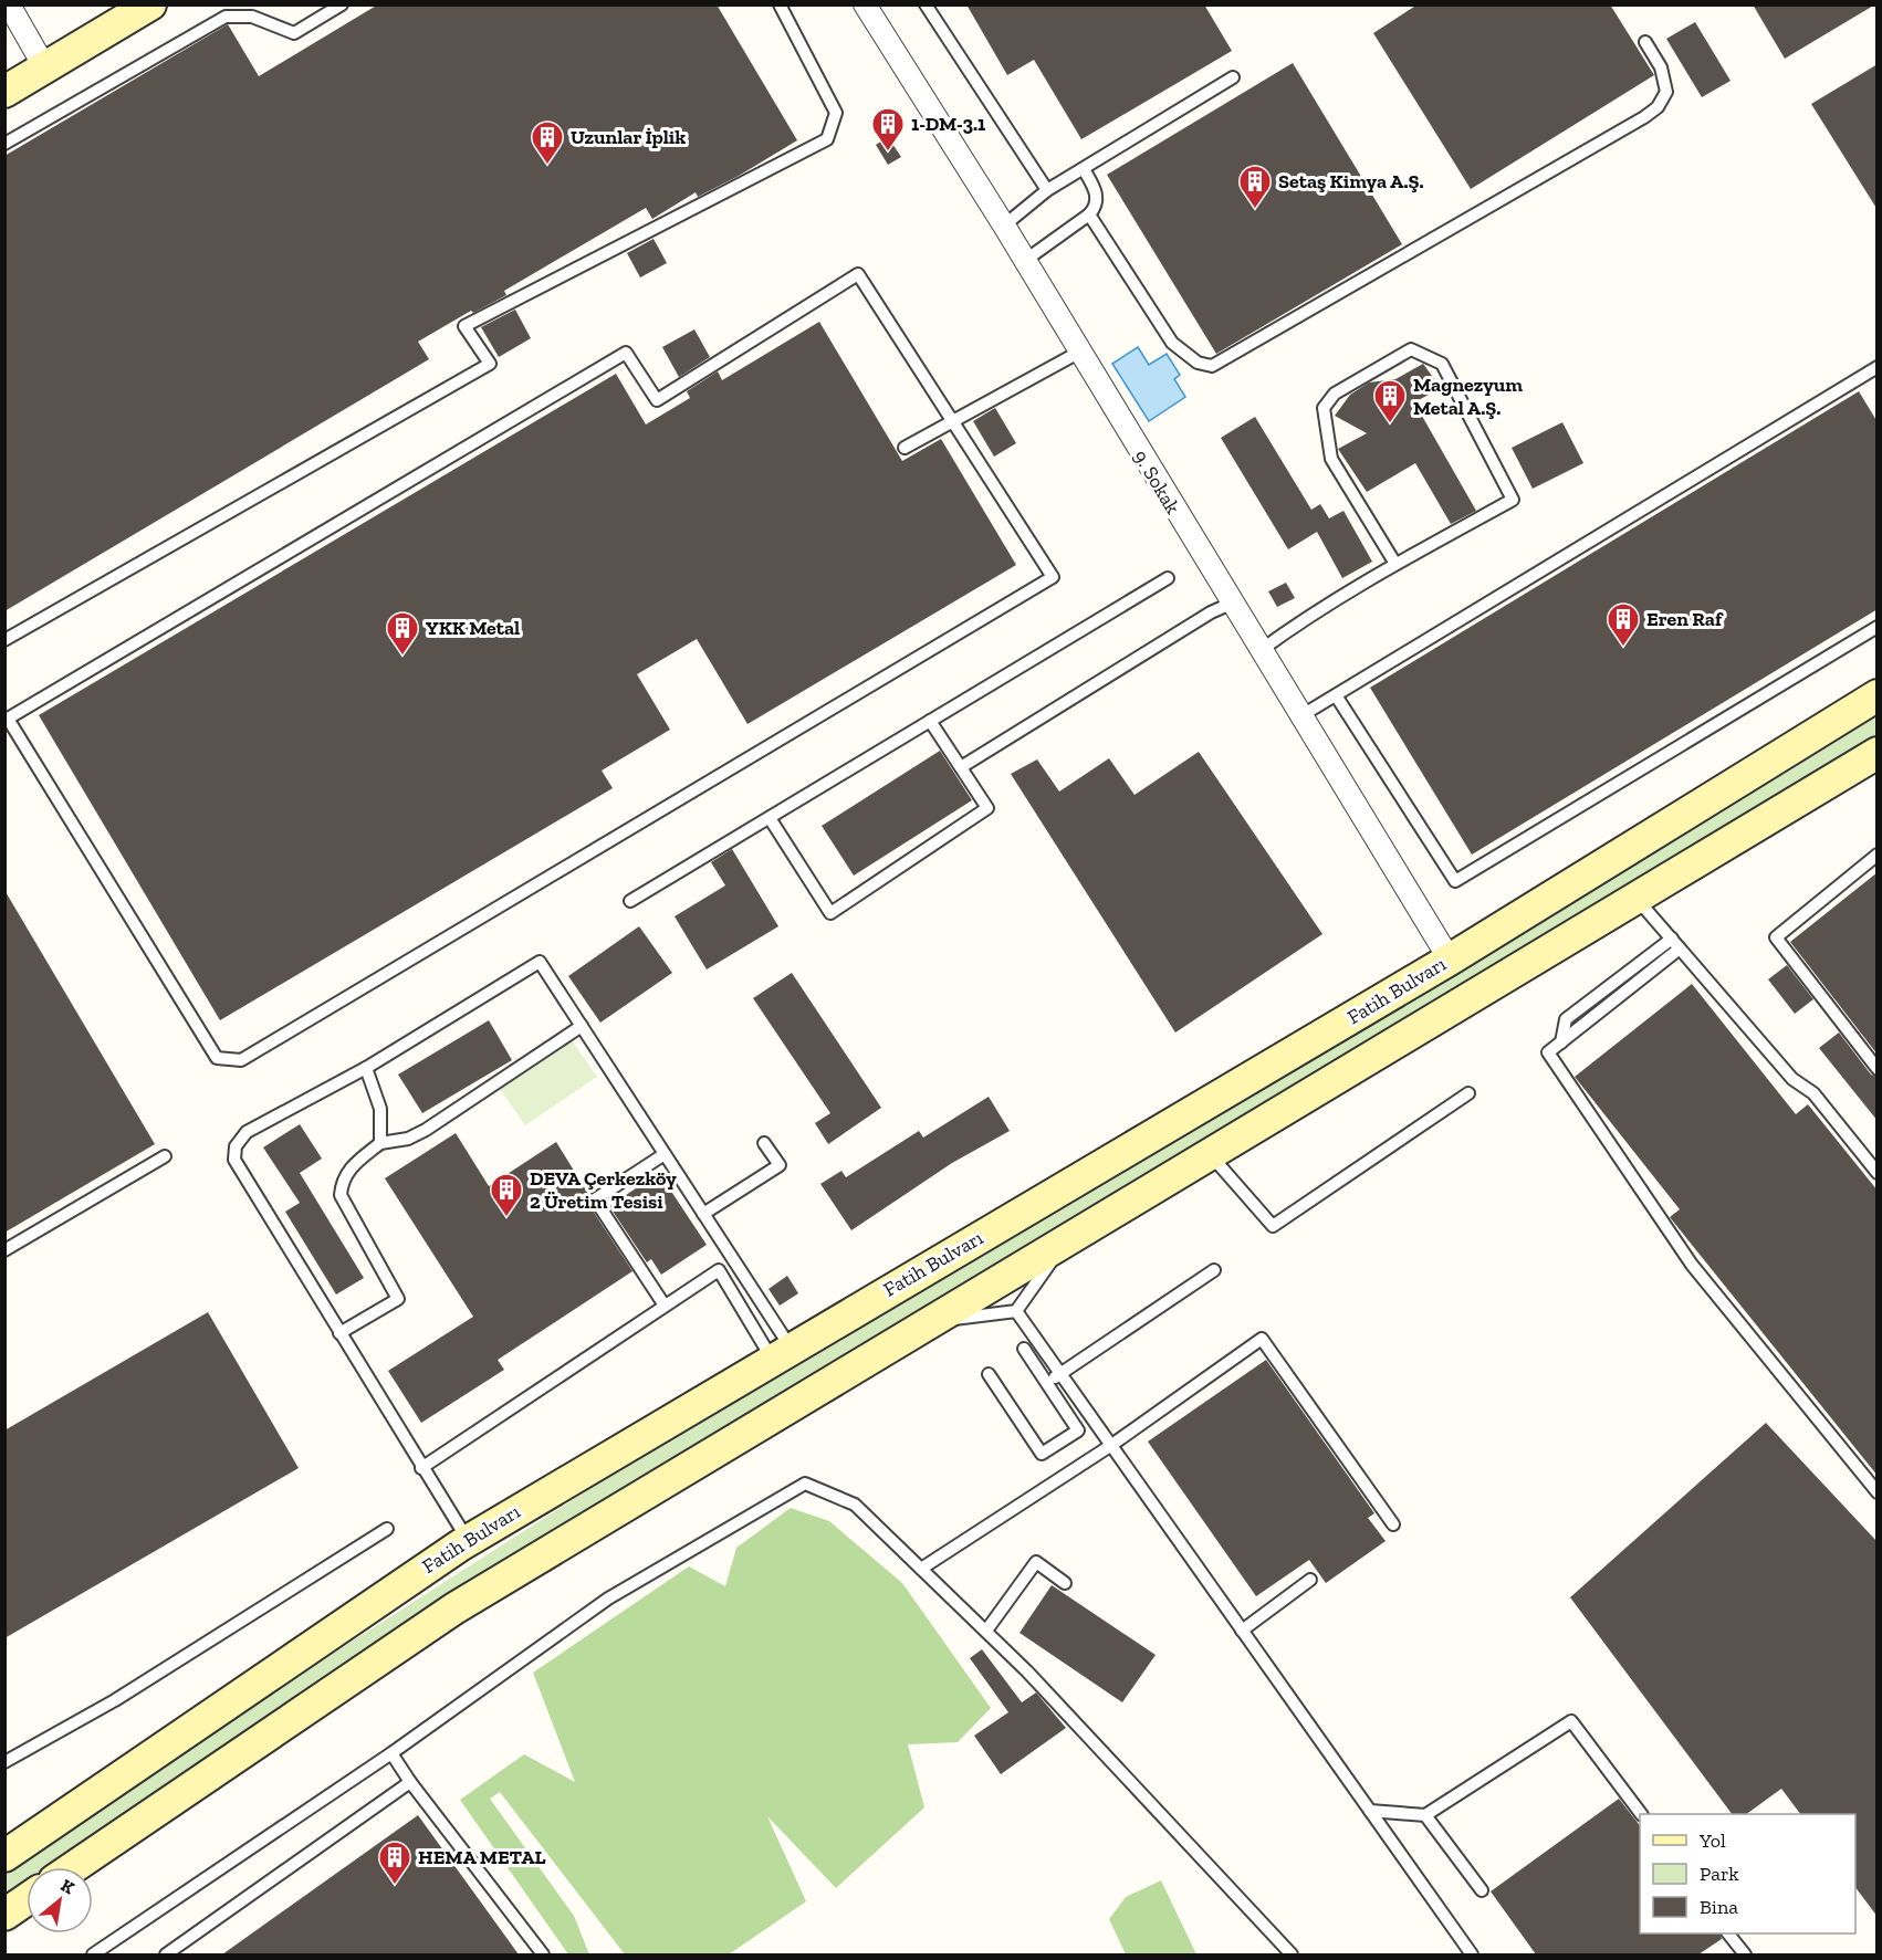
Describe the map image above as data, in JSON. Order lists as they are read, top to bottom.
{
  "streets": {
    "main road": ["Fatih Bulvarı"],
    "street": ["9. Sokak"]
  },
  "crossings": [
    ["9. Sokak", "Fatih Bulvarı"]
  ],
  "places": {
    "building": [
      "1-DM-3.1",
      "Uzunlar İplik",
      "Setaş Kimya A.Ş.",
      "Magnezyum Metal A.Ş.",
      "Eren Raf",
      "YKK Metal",
      "DEVA Çerkezköy 2 Üretim Tesisi",
      "HEMA METAL"
    ]
  },
  "legend": ["Yol", "Park", "Bina"],
  "north": "top right"
}
